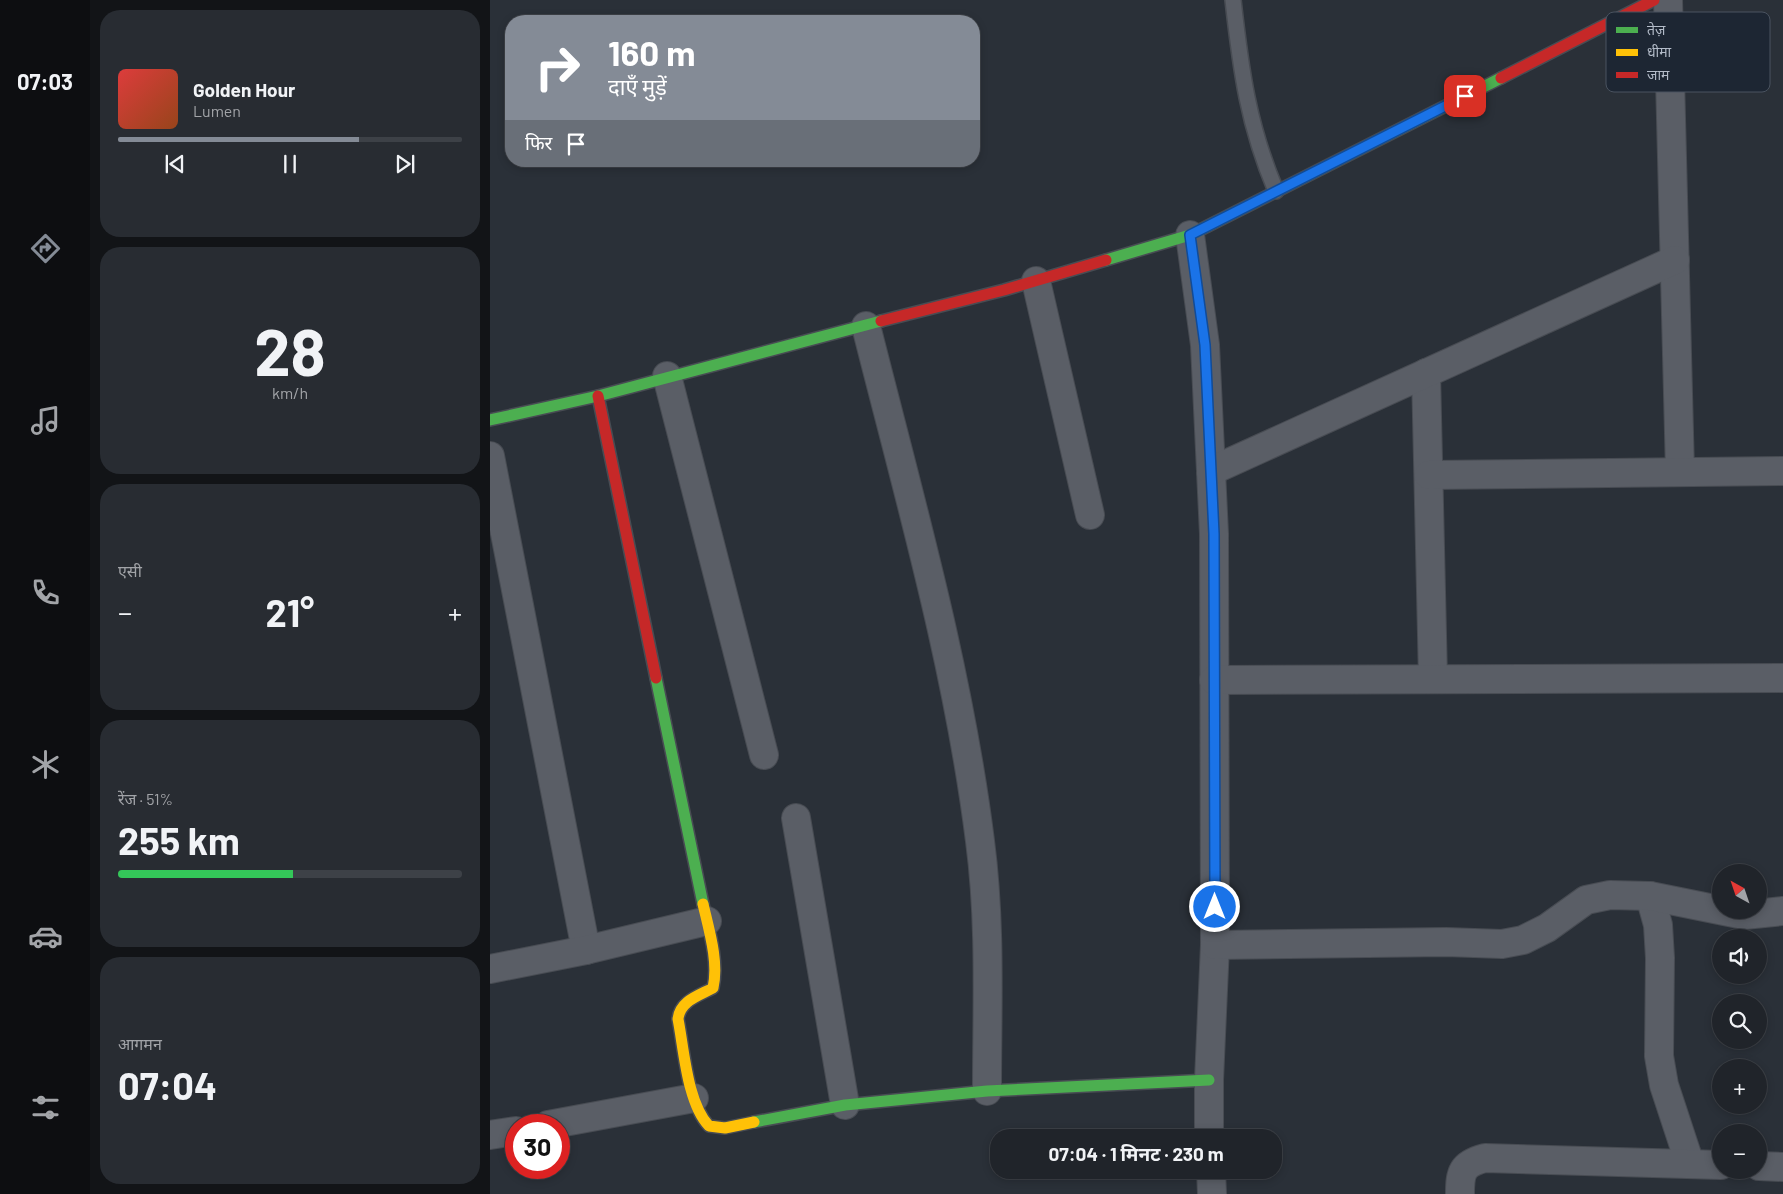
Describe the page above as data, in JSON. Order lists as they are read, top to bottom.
{
  "legend": ["तेज़", "धीमा", "जाम"],
  "north": "top left",
  "page": {
    "tabs": "07:03",
    "turn": ["160 m", "दाएँ मुड़ें"],
    "song": ["Golden Hour", "Lumen"],
    "then": "फिर",
    "tile": [
      ["28", "km/h"],
      "एसी",
      ["रेंज · 51%", "255 km"],
      ["आगमन", "07:04"]
    ],
    "heat": ["−", "21°", "+"],
    "map_buttons": ["+", "−"],
    "limit": "30",
    "trip": "07:04 · 1 मिनट · 230 m"
  }
}
